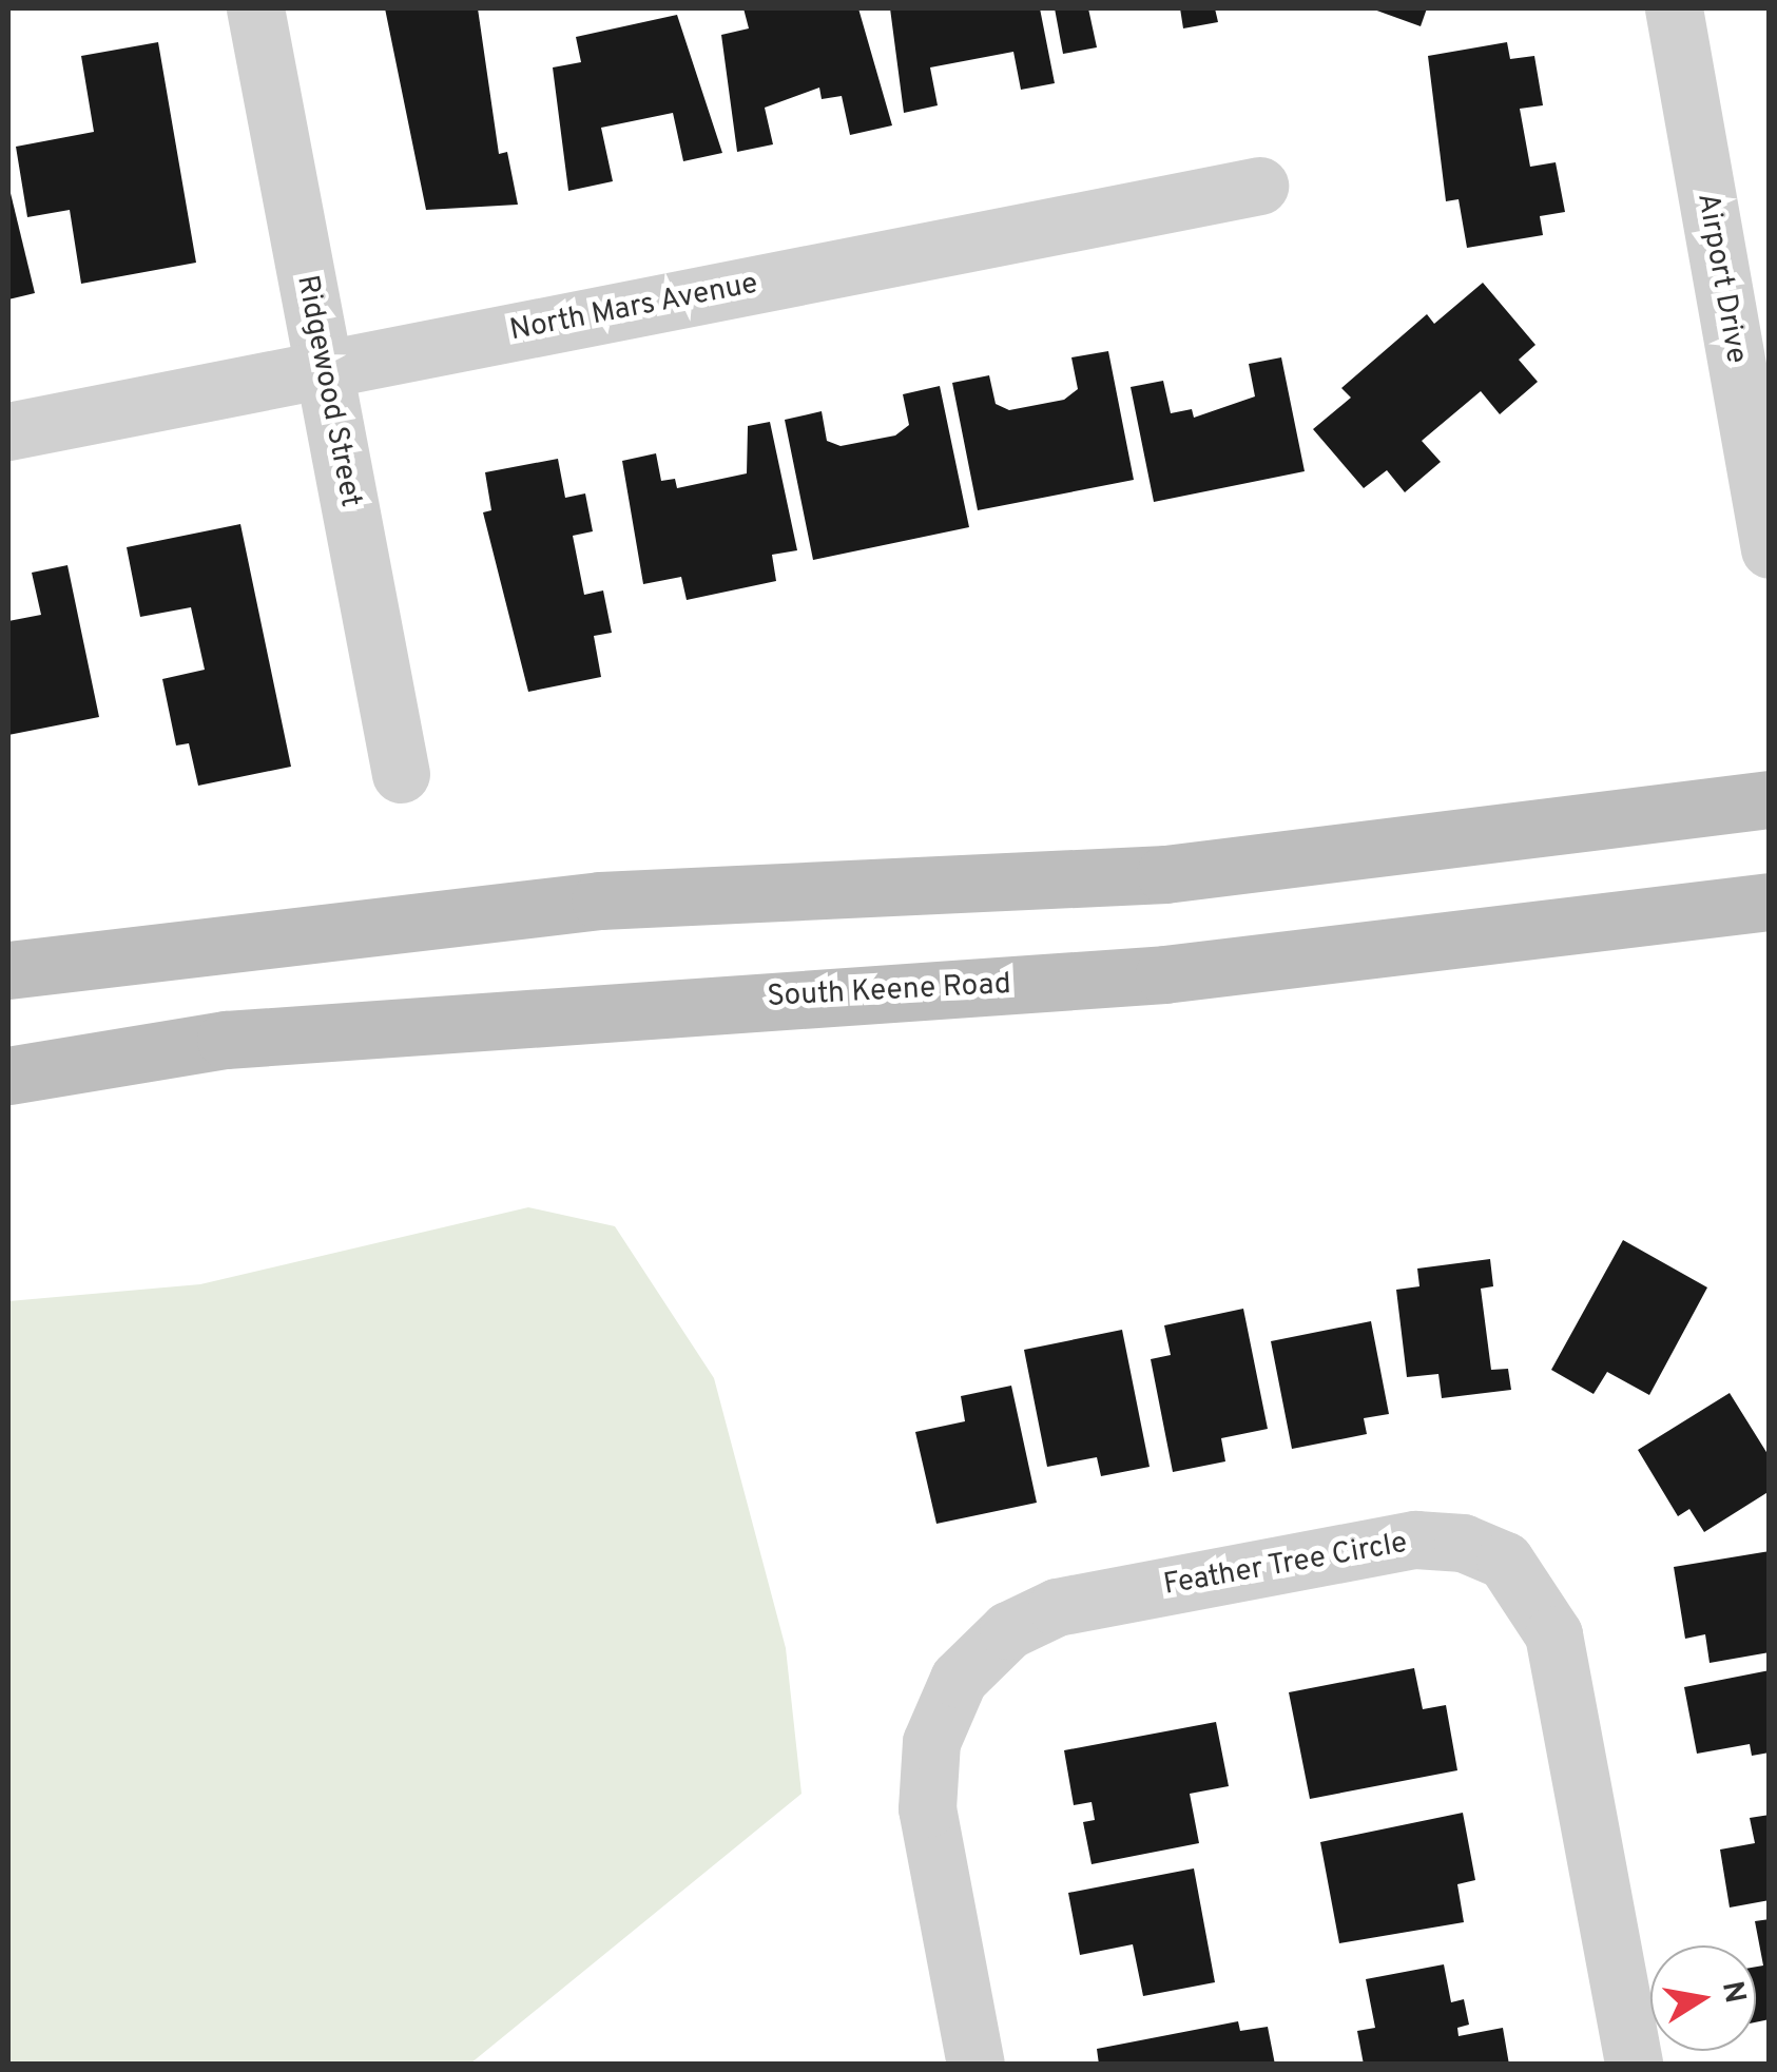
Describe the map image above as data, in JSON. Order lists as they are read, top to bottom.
{
  "streets": {
    "main road": ["South Keene Road"],
    "street": [
      "Airport Drive",
      "North Mars Avenue",
      "Ridgewood Street",
      "Feather Tree Circle"
    ]
  },
  "crossings": [
    ["North Mars Avenue", "Ridgewood Street"]
  ],
  "north": "right"
}
